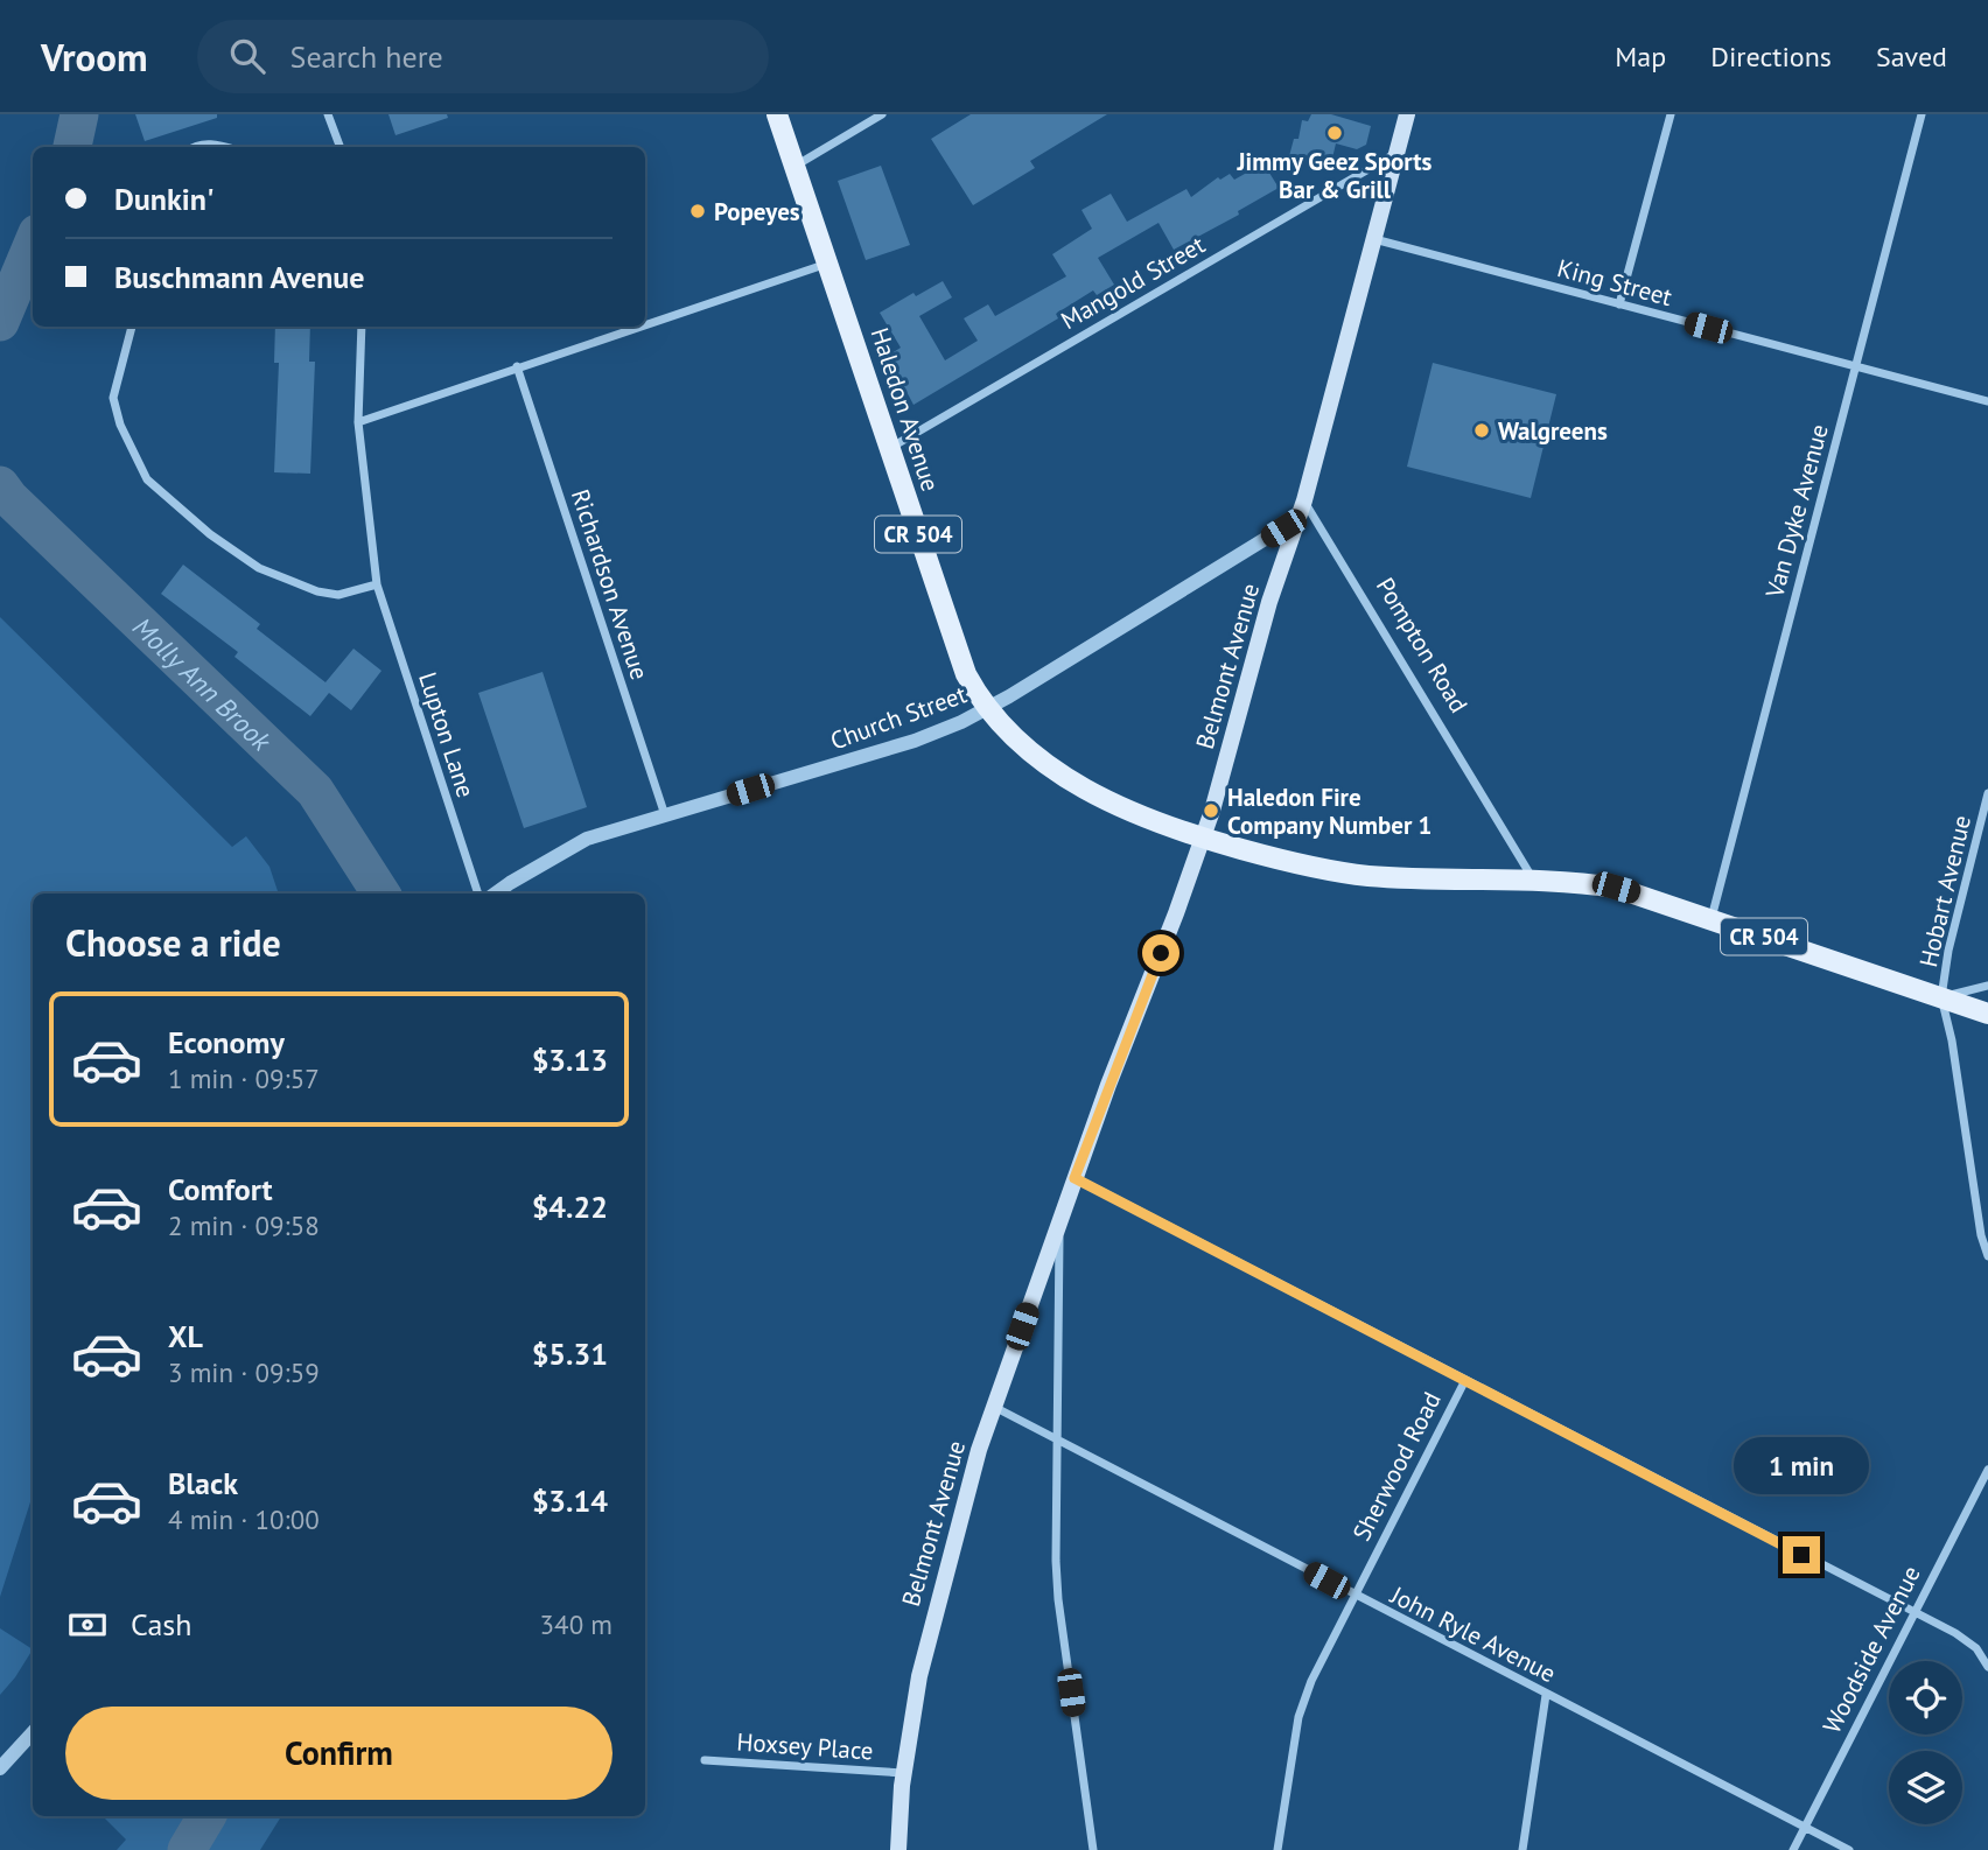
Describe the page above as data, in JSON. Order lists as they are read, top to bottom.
{
  "streets": {
    "main road": ["Haledon Avenue", "CR 504", "Belmont Avenue"],
    "street": [
      "Mangold Street",
      "King Street",
      "Van Dyke Avenue",
      "Richardson Avenue",
      "Pompton Road",
      "Church Street",
      "Lupton Lane",
      "Hobart Avenue",
      "Sherwood Road",
      "John Ryle Avenue",
      "Woodside Avenue",
      "Hoxsey Place"
    ]
  },
  "crossings": [
    ["Mangold Street", "Haledon Avenue"],
    ["Mangold Street", "Belmont Avenue"],
    ["King Street", "Van Dyke Avenue"],
    ["King Street", "Belmont Avenue"],
    ["Haledon Avenue", "CR 504"],
    ["Haledon Avenue", "Belmont Avenue"],
    ["Haledon Avenue", "Church Street"],
    ["Van Dyke Avenue", "CR 504"],
    ["CR 504", "Pompton Road"],
    ["CR 504", "Belmont Avenue"],
    ["CR 504", "Hobart Avenue"],
    ["Richardson Avenue", "Church Street"],
    ["Pompton Road", "Belmont Avenue"],
    ["Belmont Avenue", "Church Street"],
    ["Belmont Avenue", "John Ryle Avenue"],
    ["Belmont Avenue", "Hoxsey Place"],
    ["Sherwood Road", "John Ryle Avenue"],
    ["John Ryle Avenue", "Woodside Avenue"]
  ],
  "water": ["Molly Ann Brook"],
  "places": [
    "Jimmy Geez Sports Bar & Grill",
    "Popeyes",
    "Walgreens",
    "Haledon Fire Company Number 1"
  ],
  "page": {
    "header": "Vroom",
    "search": "Search here",
    "nav": ["Map", "Directions", "Saved"],
    "banner": ["Dunkin'", "Buschmann Avenue"],
    "heading": "Choose a ride",
    "list": [
      {
        "name": "Economy",
        "note": "1 min · 09:57",
        "value": "$3.13"
      },
      {
        "name": "Comfort",
        "note": "2 min · 09:58",
        "value": "$4.22"
      },
      {
        "name": "XL",
        "note": "3 min · 09:59",
        "value": "$5.31"
      },
      {
        "name": "Black",
        "note": "4 min · 10:00",
        "value": "$3.14"
      }
    ],
    "bubble": "1 min",
    "pay": ["Cash", "340 m"],
    "buttons": "Confirm"
  }
}
